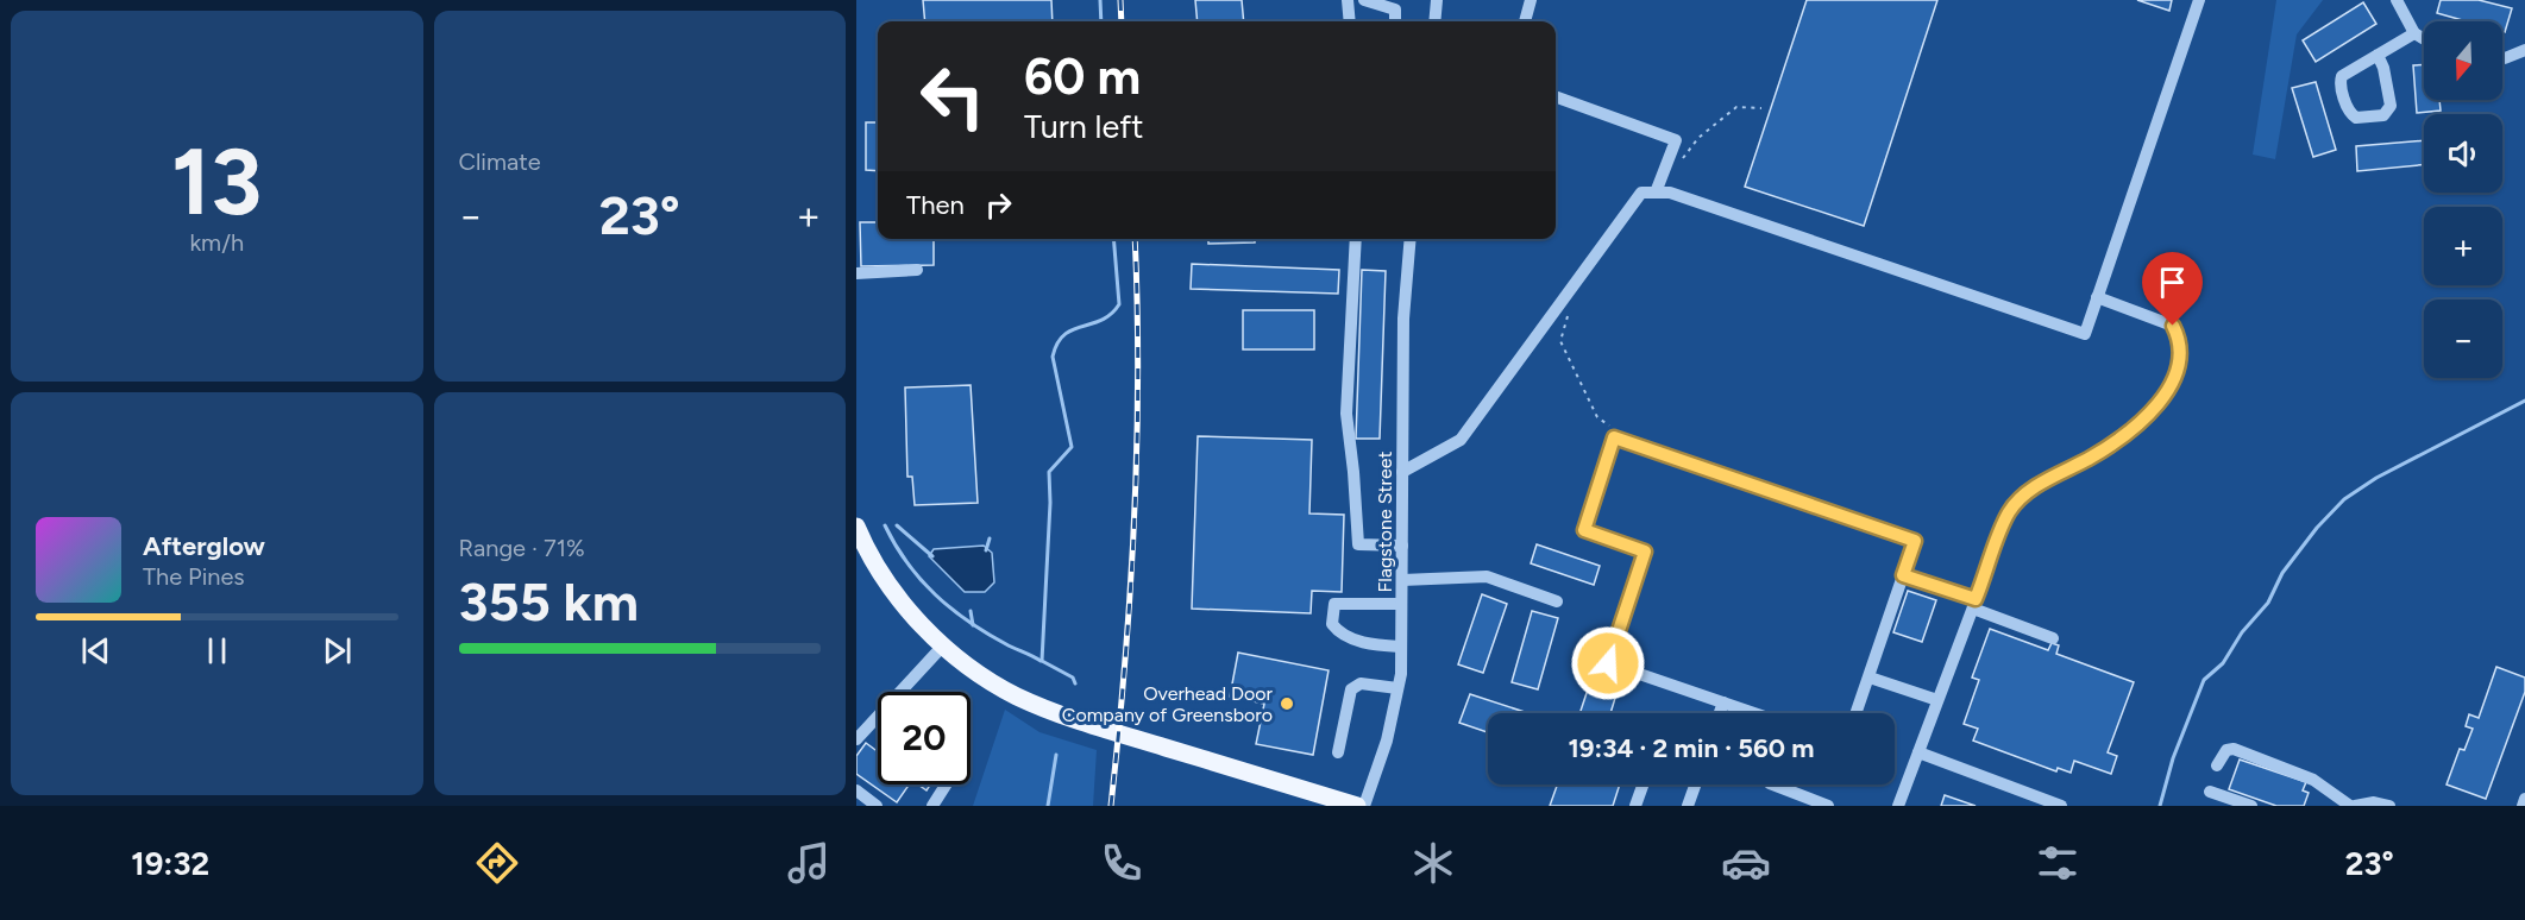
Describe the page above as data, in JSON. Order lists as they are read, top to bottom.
{
  "streets": {
    "street": ["Flagstone Street"]
  },
  "places": ["Overhead Door Company of Greensboro"],
  "north": "bottom",
  "page": {
    "tile": [
      ["13", "km/h"],
      "Climate",
      ["Range · 71%", "355 km"]
    ],
    "map_buttons": ["+", "−"],
    "turn": ["60 m", "Turn left"],
    "then": "Then",
    "heat": ["−", "23°", "+"],
    "song": ["Afterglow", "The Pines"],
    "limit": "20",
    "trip": "19:34 · 2 min · 560 m",
    "tabs": ["19:32", "23°"]
  }
}
